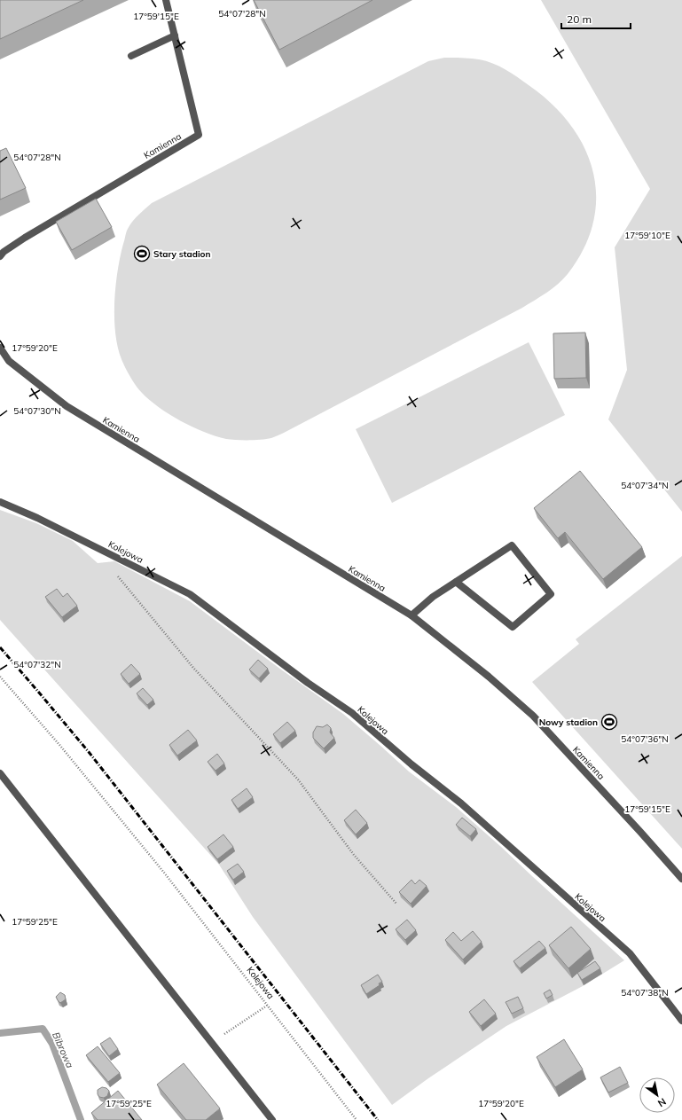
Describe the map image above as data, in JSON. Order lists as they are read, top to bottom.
{
  "streets": {
    "street": ["Kamienna", "Kolejowa"]
  },
  "water": ["Bibrowa"],
  "places": {
    "sports": ["Stary stadion", "Nowy stadion"]
  },
  "scale_bar": "20 m",
  "north": "bottom right",
  "coordinates": [
    "54°07'28\"N",
    "17°59'15\"E",
    "17°59'10\"E",
    "17°59'20\"E",
    "54°07'30\"N",
    "54°07'34\"N",
    "54°07'32\"N",
    "54°07'36\"N",
    "17°59'25\"E",
    "54°07'38\"N"
  ]
}
